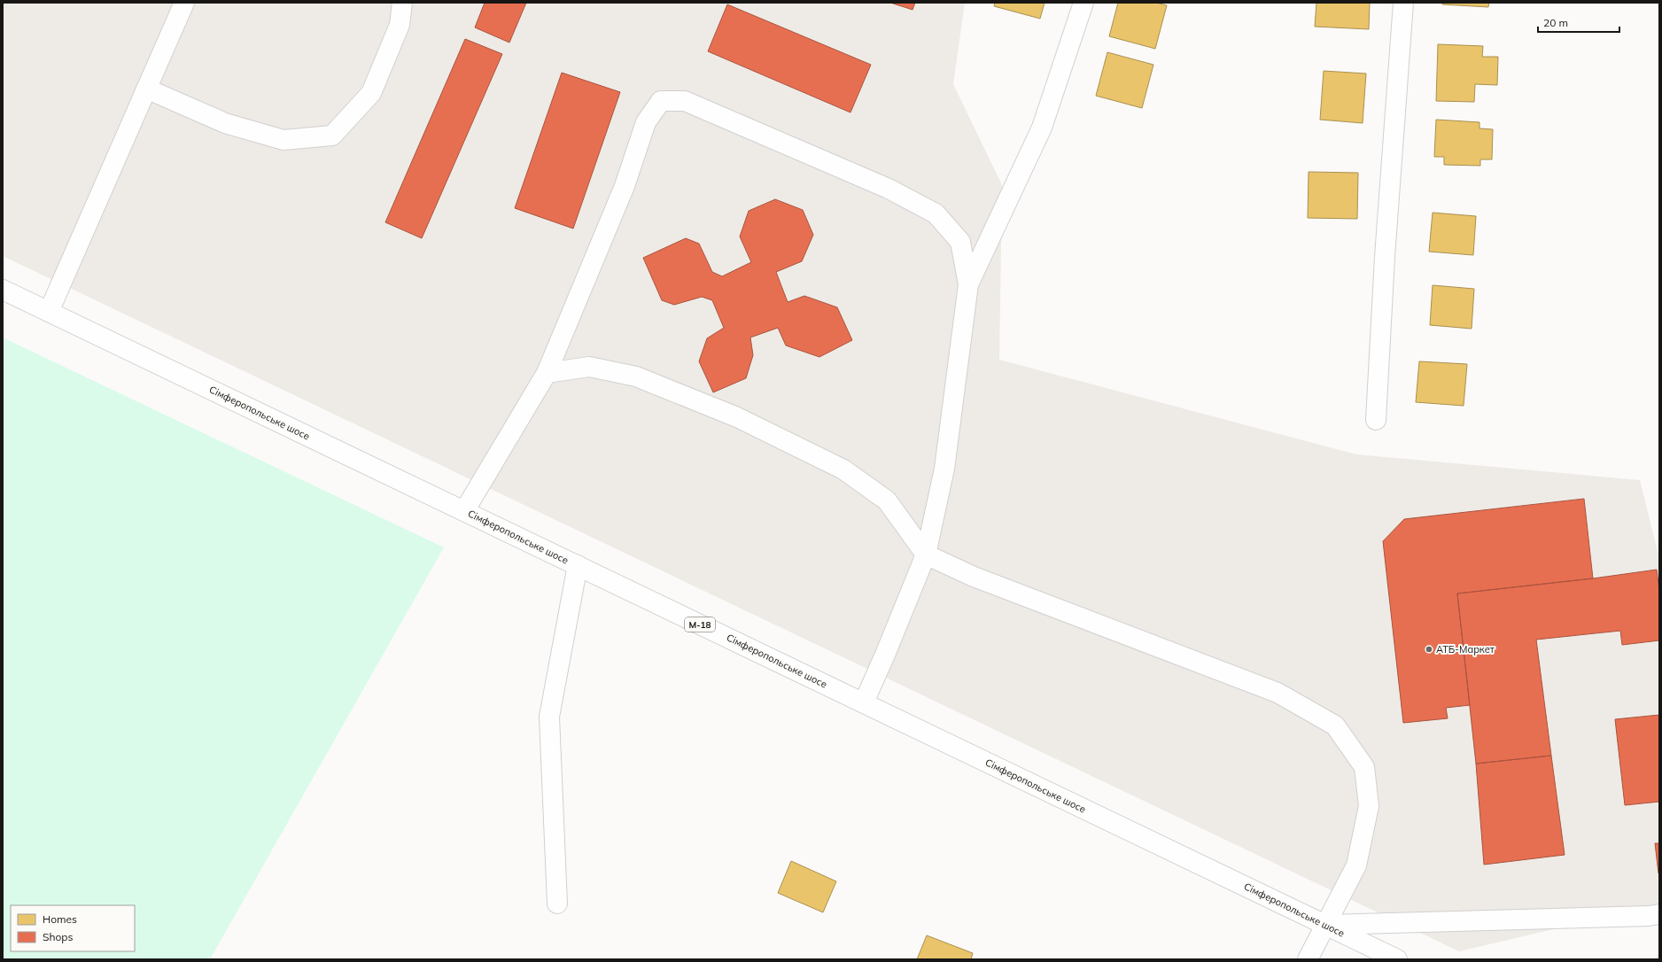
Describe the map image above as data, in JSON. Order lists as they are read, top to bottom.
{
  "streets": {
    "main road": ["Сімферопольське шосе", "М-18"]
  },
  "places": ["АТБ-Маркет"],
  "legend": ["Homes", "Shops"],
  "scale_bar": "20 m"
}
